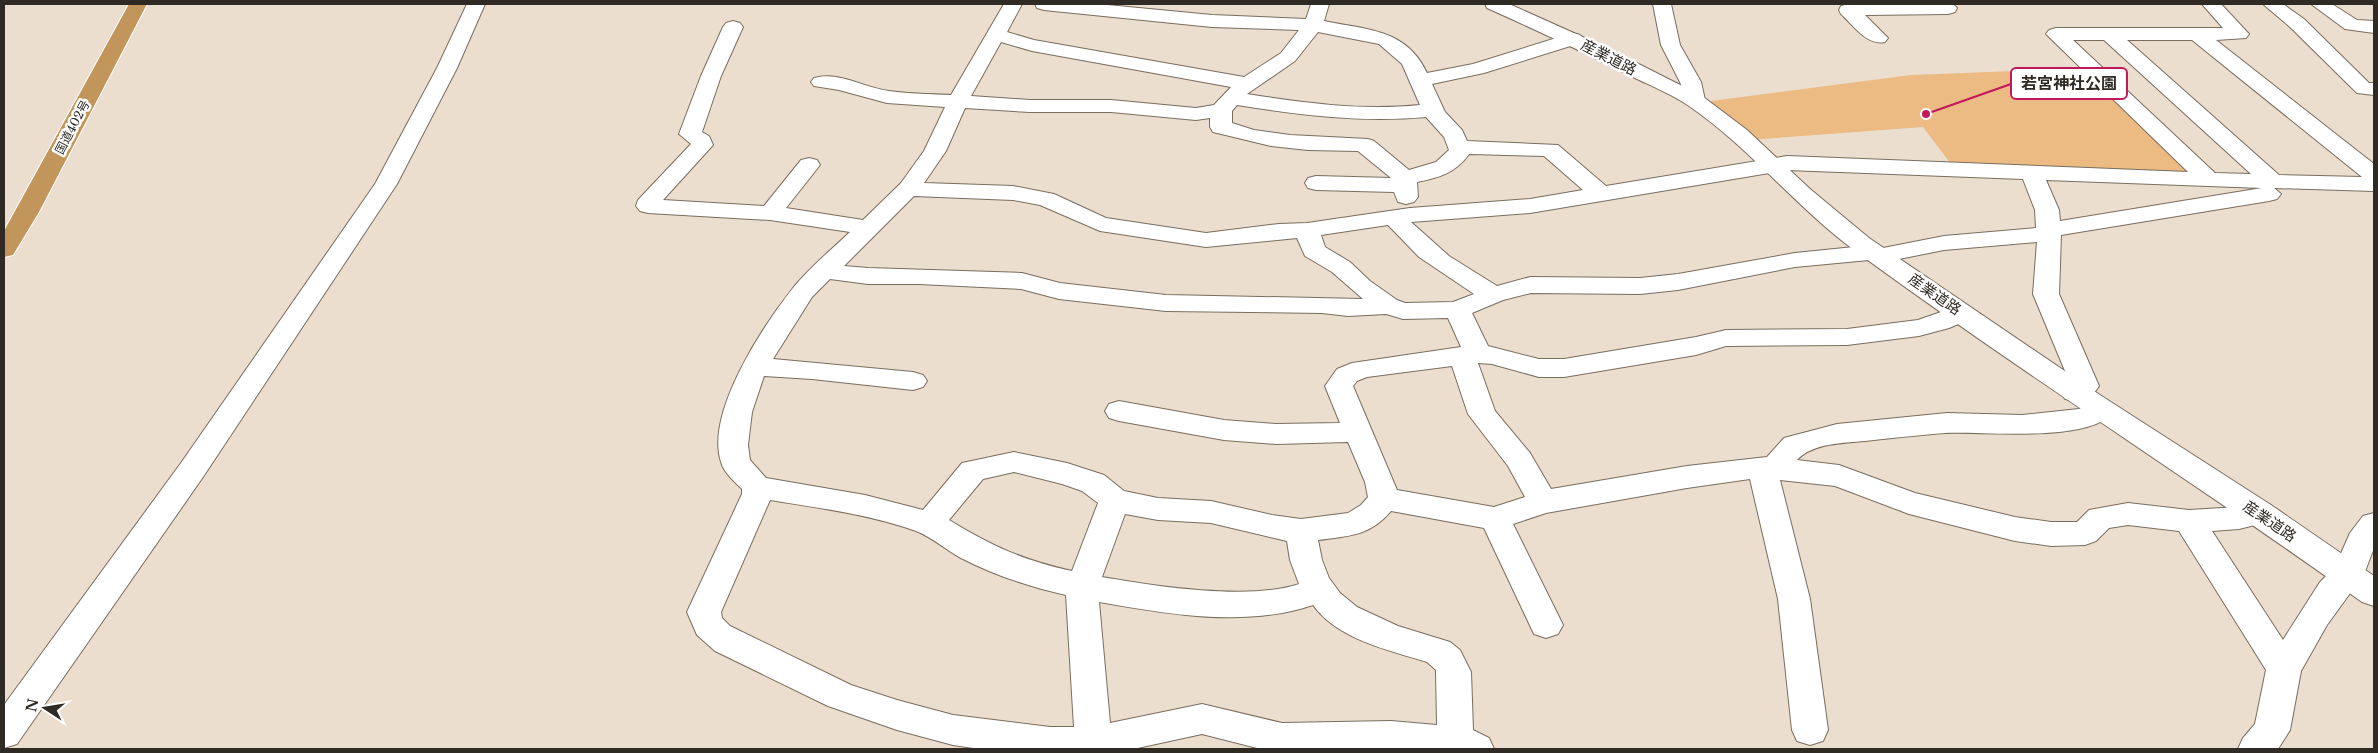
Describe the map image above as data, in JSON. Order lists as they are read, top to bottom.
{
  "streets": {
    "highway": ["国道402号"],
    "street": ["産業道路"]
  },
  "places": ["若宮神社公園"],
  "north": "left"
}
